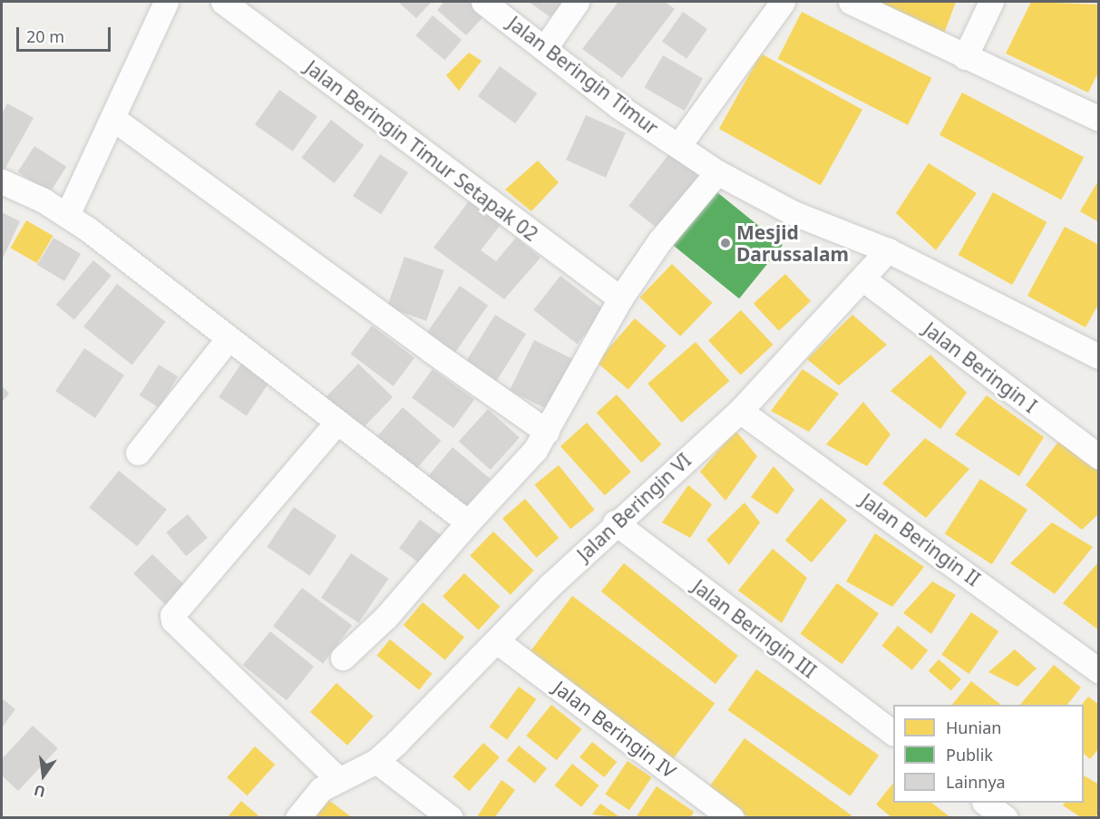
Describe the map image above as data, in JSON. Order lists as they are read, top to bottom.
{
  "streets": {
    "street": [
      "Jalan Beringin Timur",
      "Jalan Beringin Timur Setapak 02",
      "Jalan Beringin I",
      "Jalan Beringin VI",
      "Jalan Beringin II",
      "Jalan Beringin III",
      "Jalan Beringin IV"
    ]
  },
  "crossings": [
    ["Jalan Beringin Timur", "Jalan Beringin VI"],
    ["Jalan Beringin I", "Jalan Beringin VI"],
    ["Jalan Beringin VI", "Jalan Beringin II"],
    ["Jalan Beringin VI", "Jalan Beringin III"],
    ["Jalan Beringin VI", "Jalan Beringin IV"]
  ],
  "places": ["Mesjid Darussalam"],
  "legend": ["Hunian", "Publik", "Lainnya"],
  "scale_bar": "20 m",
  "north": "bottom"
}
